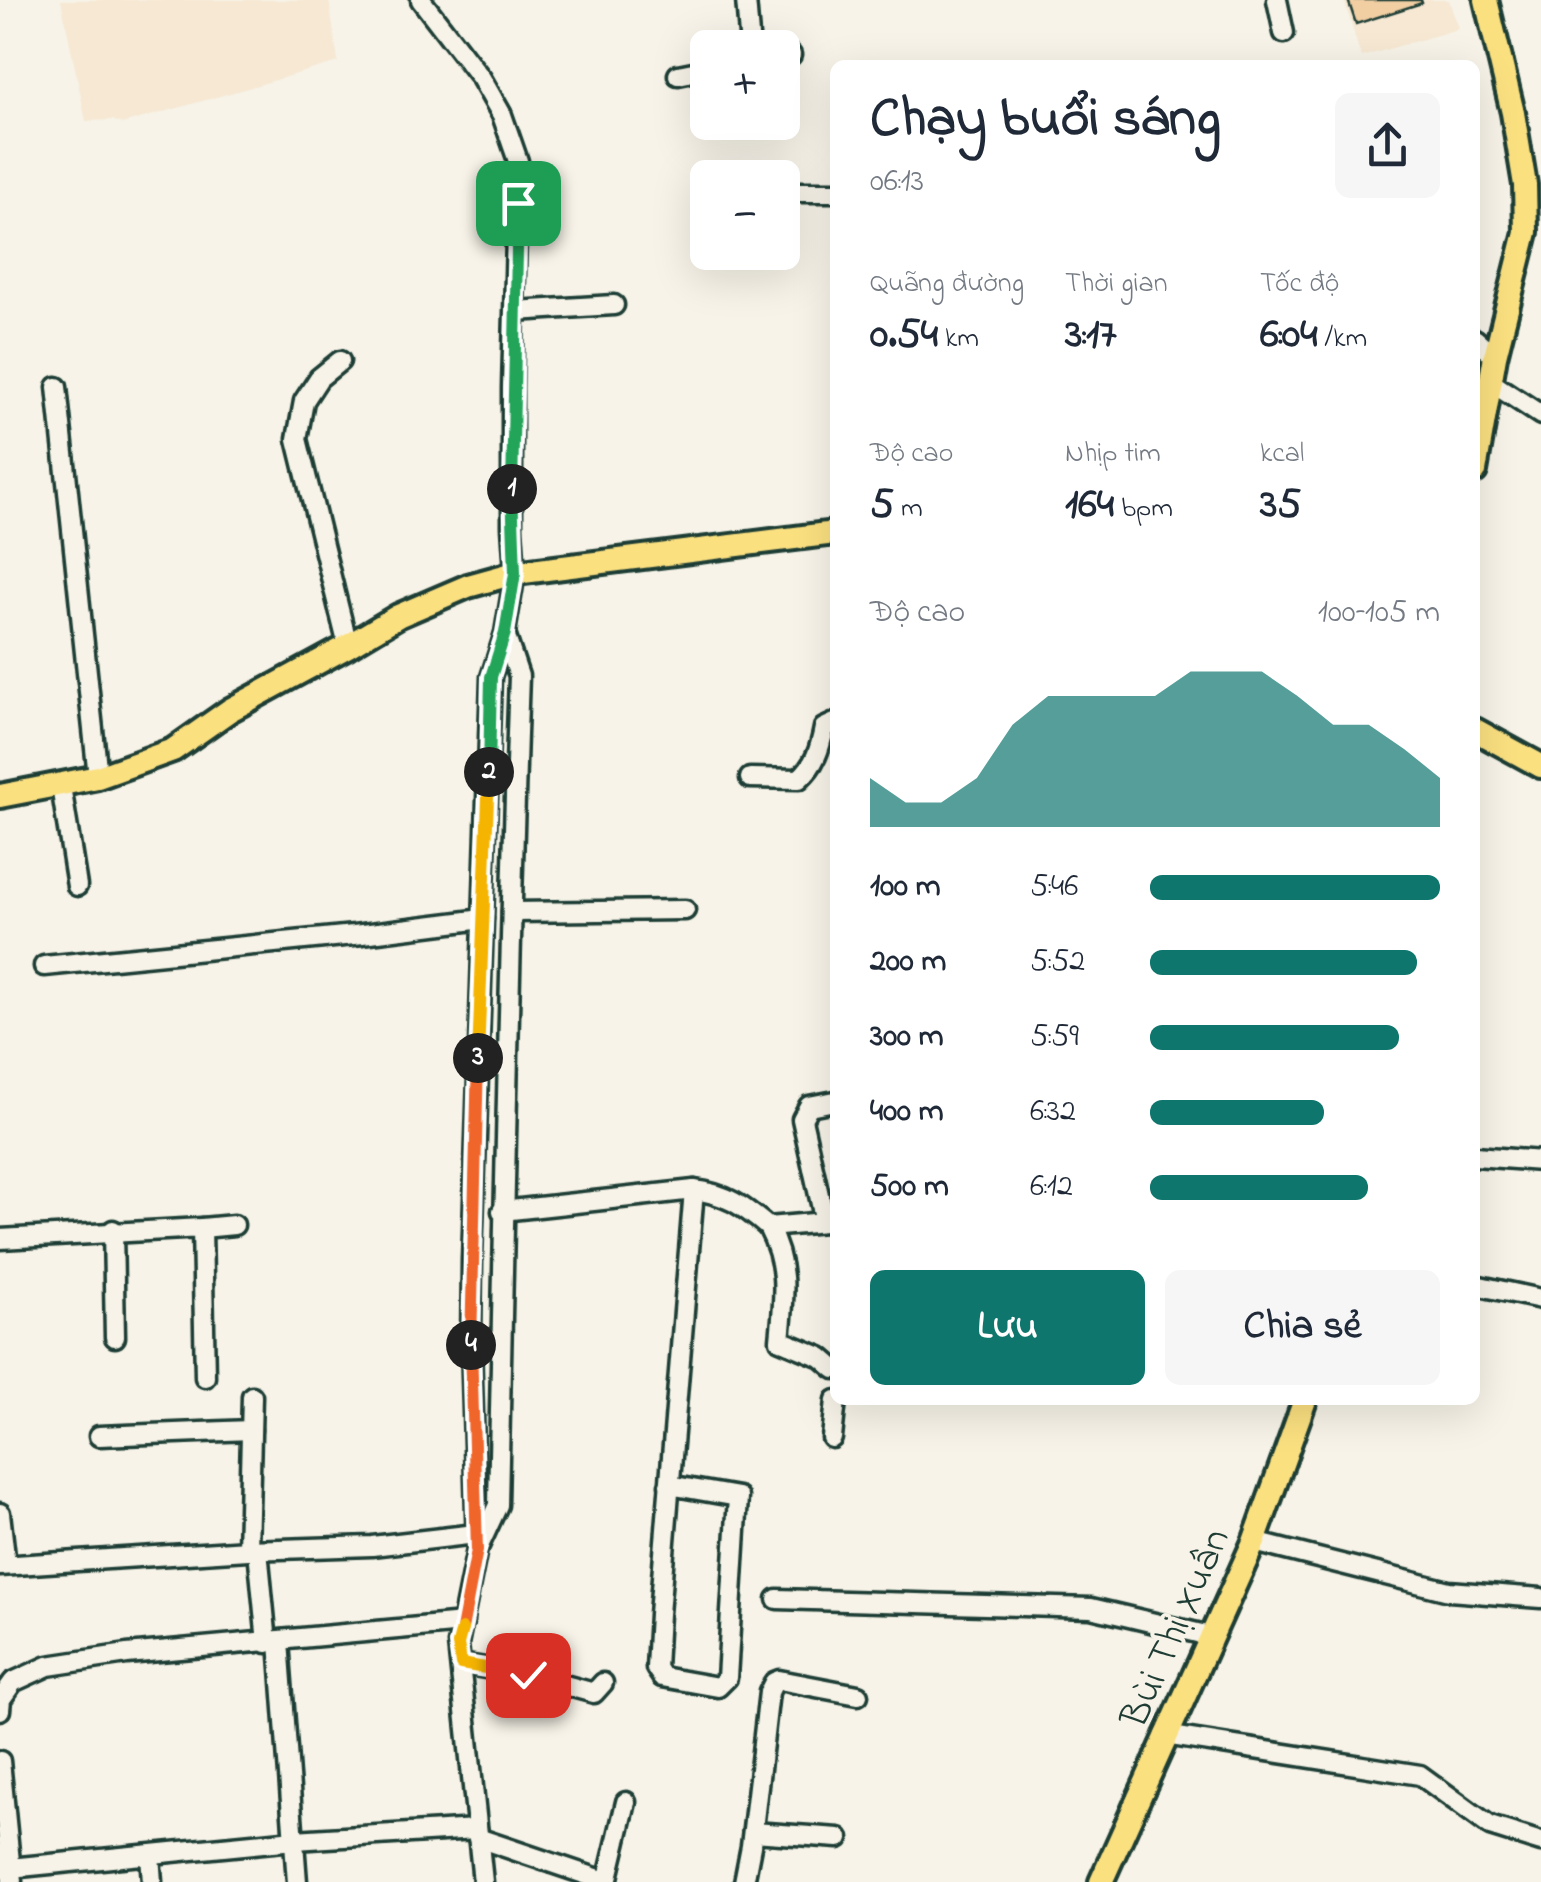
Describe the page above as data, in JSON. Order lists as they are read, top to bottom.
{
  "streets": {
    "main road": ["Bùi Thị Xuân"]
  },
  "page": {
    "map_buttons": ["+", "−"],
    "heading": ["Chạy buổi sáng", "06:13"],
    "stats": [
      ["Quãng đường", "0.54 km"],
      ["Thời gian", "3:17"],
      ["Tốc độ", "6:04 /km"],
      ["Độ cao", "5 m"],
      ["Nhịp tim", "164 bpm"],
      ["kcal", "35"]
    ],
    "pins": [
      "1",
      "2",
      "3",
      "4"
    ],
    "chart": ["Độ cao", "100–105 m"],
    "list": [
      {
        "name": "100 m",
        "note": "5:46"
      },
      {
        "name": "200 m",
        "note": "5:52"
      },
      {
        "name": "300 m",
        "note": "5:59"
      },
      {
        "name": "400 m",
        "note": "6:32"
      },
      {
        "name": "500 m",
        "note": "6:12"
      }
    ],
    "buttons": ["Lưu", "Chia sẻ"]
  }
}
